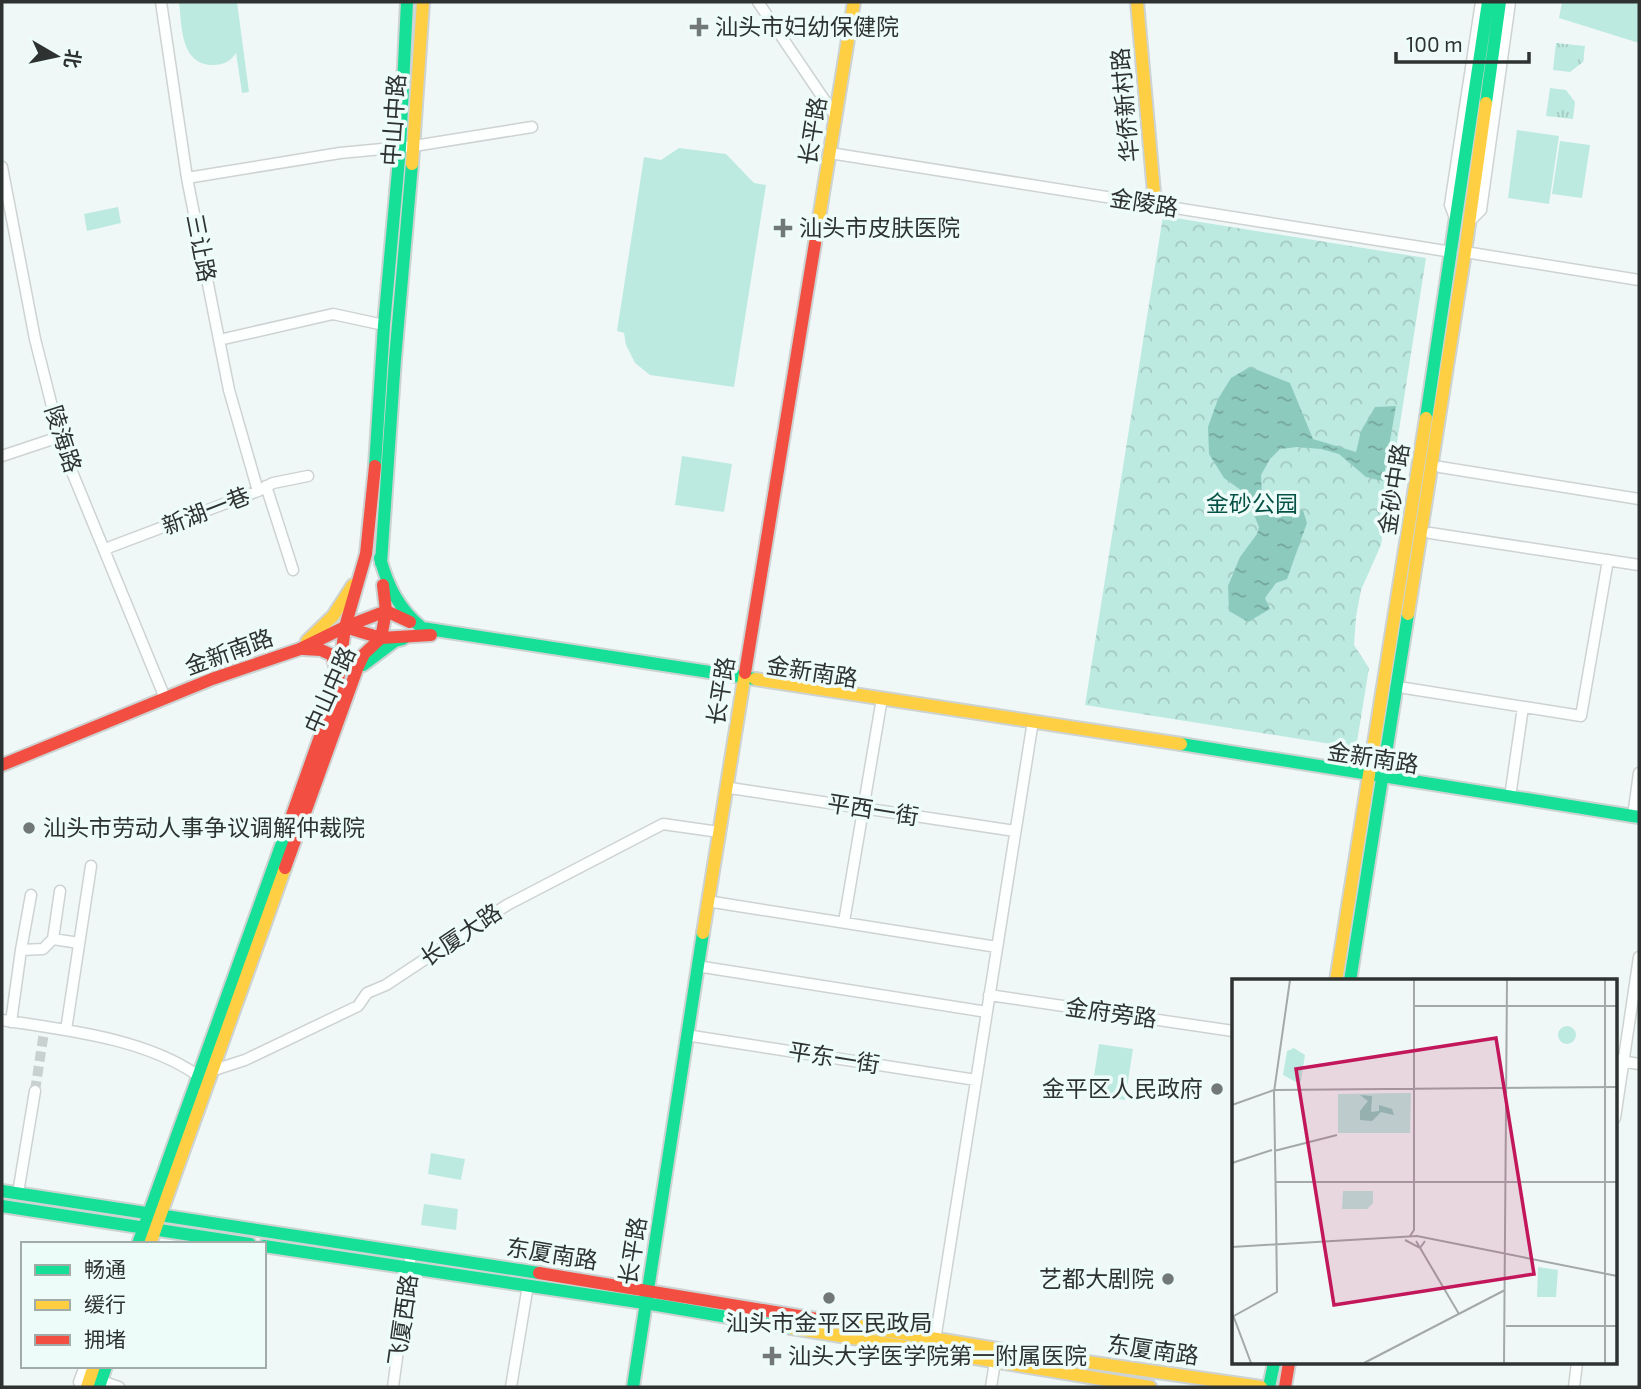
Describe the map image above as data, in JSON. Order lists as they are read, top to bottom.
{
  "streets": {
    "main road": [
      "华侨新村路",
      "中山中路",
      "长平路",
      "金砂中路",
      "金新南路",
      "东厦南路"
    ],
    "street": [
      "金陵路",
      "三让路",
      "陵海路",
      "新湖一巷",
      "平西一街",
      "长厦大路",
      "金府旁路",
      "平东一街",
      "飞厦西路"
    ]
  },
  "crossings": [
    ["华侨新村路", "金陵路"],
    ["中山中路", "金新南路"],
    ["中山中路", "长厦大路"],
    ["中山中路", "东厦南路"],
    ["长平路", "金陵路"],
    ["长平路", "金新南路"],
    ["长平路", "平西一街"],
    ["长平路", "长厦大路"],
    ["长平路", "平东一街"],
    ["长平路", "东厦南路"],
    ["金陵路", "金砂中路"],
    ["三让路", "新湖一巷"],
    ["陵海路", "新湖一巷"],
    ["陵海路", "金新南路"],
    ["金砂中路", "金新南路"],
    ["东厦南路", "飞厦西路"]
  ],
  "parks": ["金砂公园"],
  "places": {
    "health": ["汕头市妇幼保健院", "汕头市皮肤医院", "汕头大学医学院第一附属医院"],
    "other": [
      "汕头市劳动人事争议调解仲裁院",
      "金平区人民政府",
      "艺都大剧院",
      "汕头市金平区民政局"
    ]
  },
  "legend": ["畅通", "缓行", "拥堵"],
  "scale_bar": "100 m",
  "north": "right"
}
